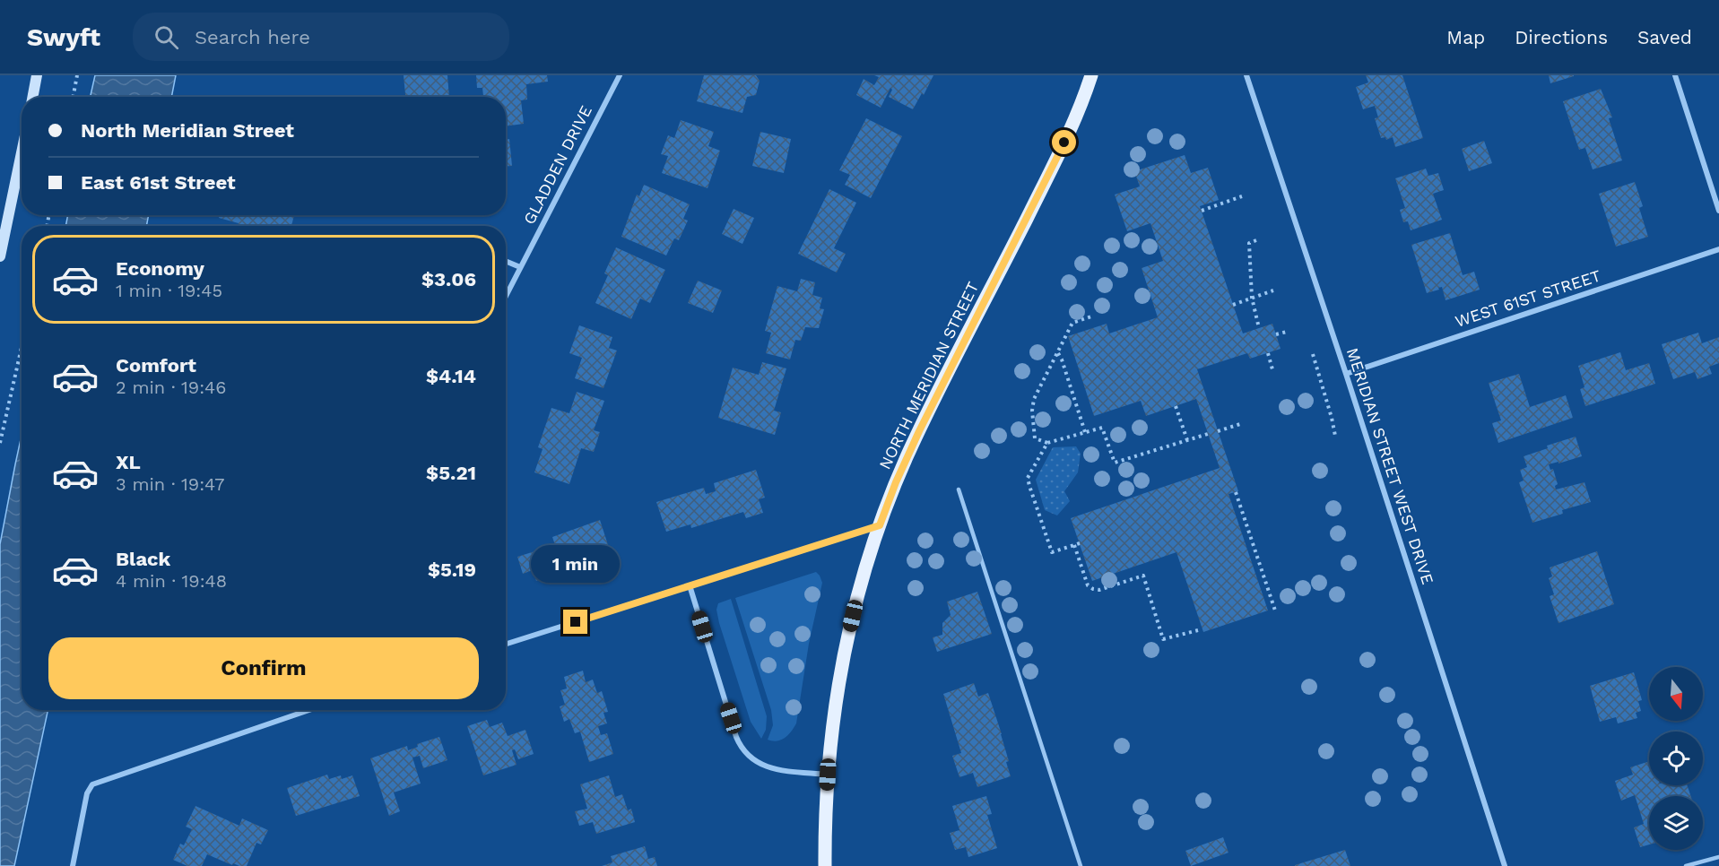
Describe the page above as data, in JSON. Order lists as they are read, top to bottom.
{
  "streets": {
    "main road": ["NORTH MERIDIAN STREET"],
    "street": ["GLADDEN DRIVE", "WEST 61ST STREET", "MERIDIAN STREET WEST DRIVE"]
  },
  "crossings": [
    ["WEST 61ST STREET", "MERIDIAN STREET WEST DRIVE"]
  ],
  "north": "bottom",
  "page": {
    "header": "Swyft",
    "search": "Search here",
    "nav": ["Map", "Directions", "Saved"],
    "banner": ["North Meridian Street", "East 61st Street"],
    "list": [
      {
        "name": "Economy",
        "note": "1 min · 19:45",
        "value": "$3.06"
      },
      {
        "name": "Comfort",
        "note": "2 min · 19:46",
        "value": "$4.14"
      },
      {
        "name": "XL",
        "note": "3 min · 19:47",
        "value": "$5.21"
      },
      {
        "name": "Black",
        "note": "4 min · 19:48",
        "value": "$5.19"
      }
    ],
    "bubble": "1 min",
    "buttons": "Confirm"
  }
}
